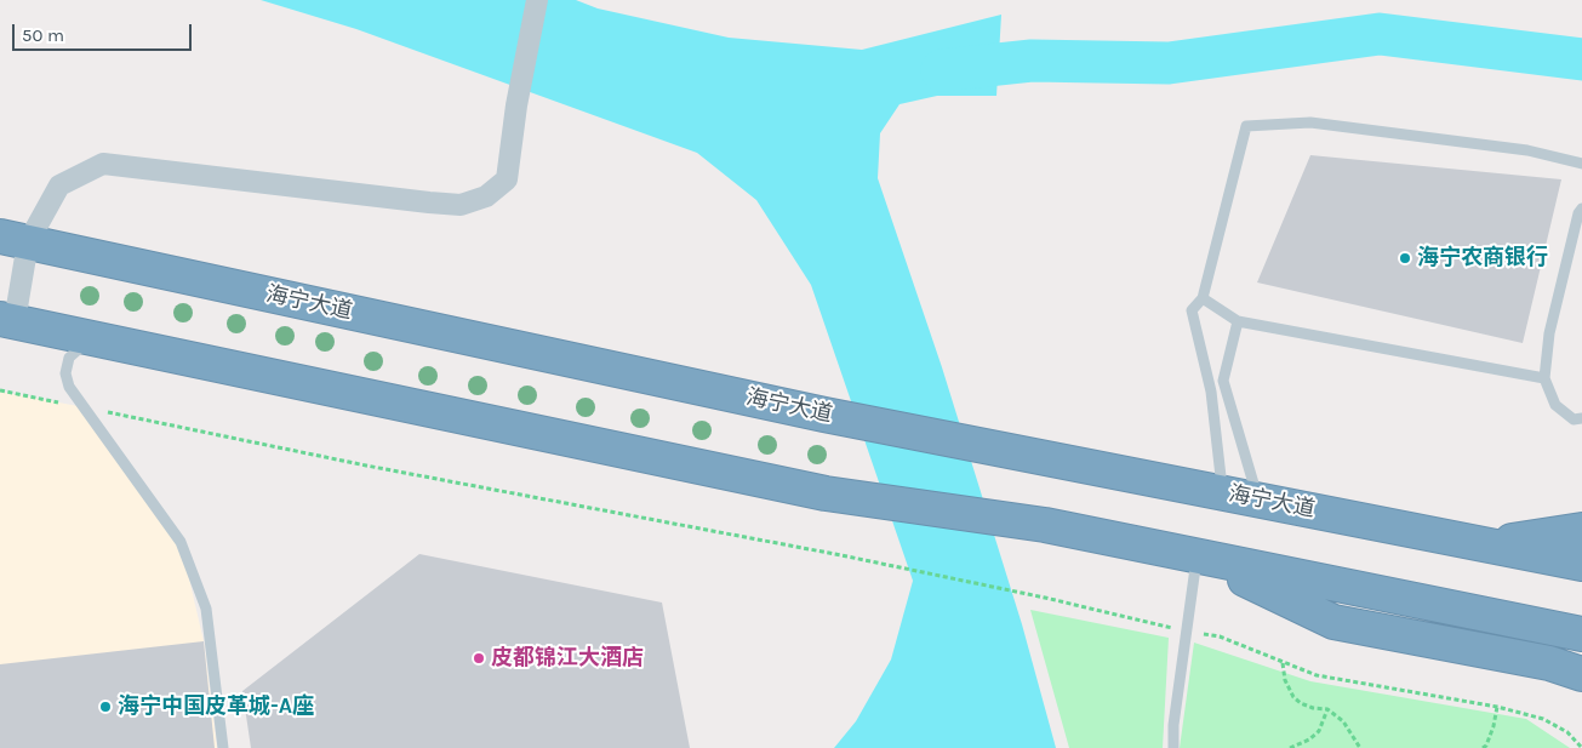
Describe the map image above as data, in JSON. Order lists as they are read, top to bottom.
{
  "streets": {
    "highway": ["海宁大道"]
  },
  "places": ["海宁农商银行", "皮都锦江大酒店", "海宁中国皮革城-A座"],
  "scale_bar": "50 m"
}
